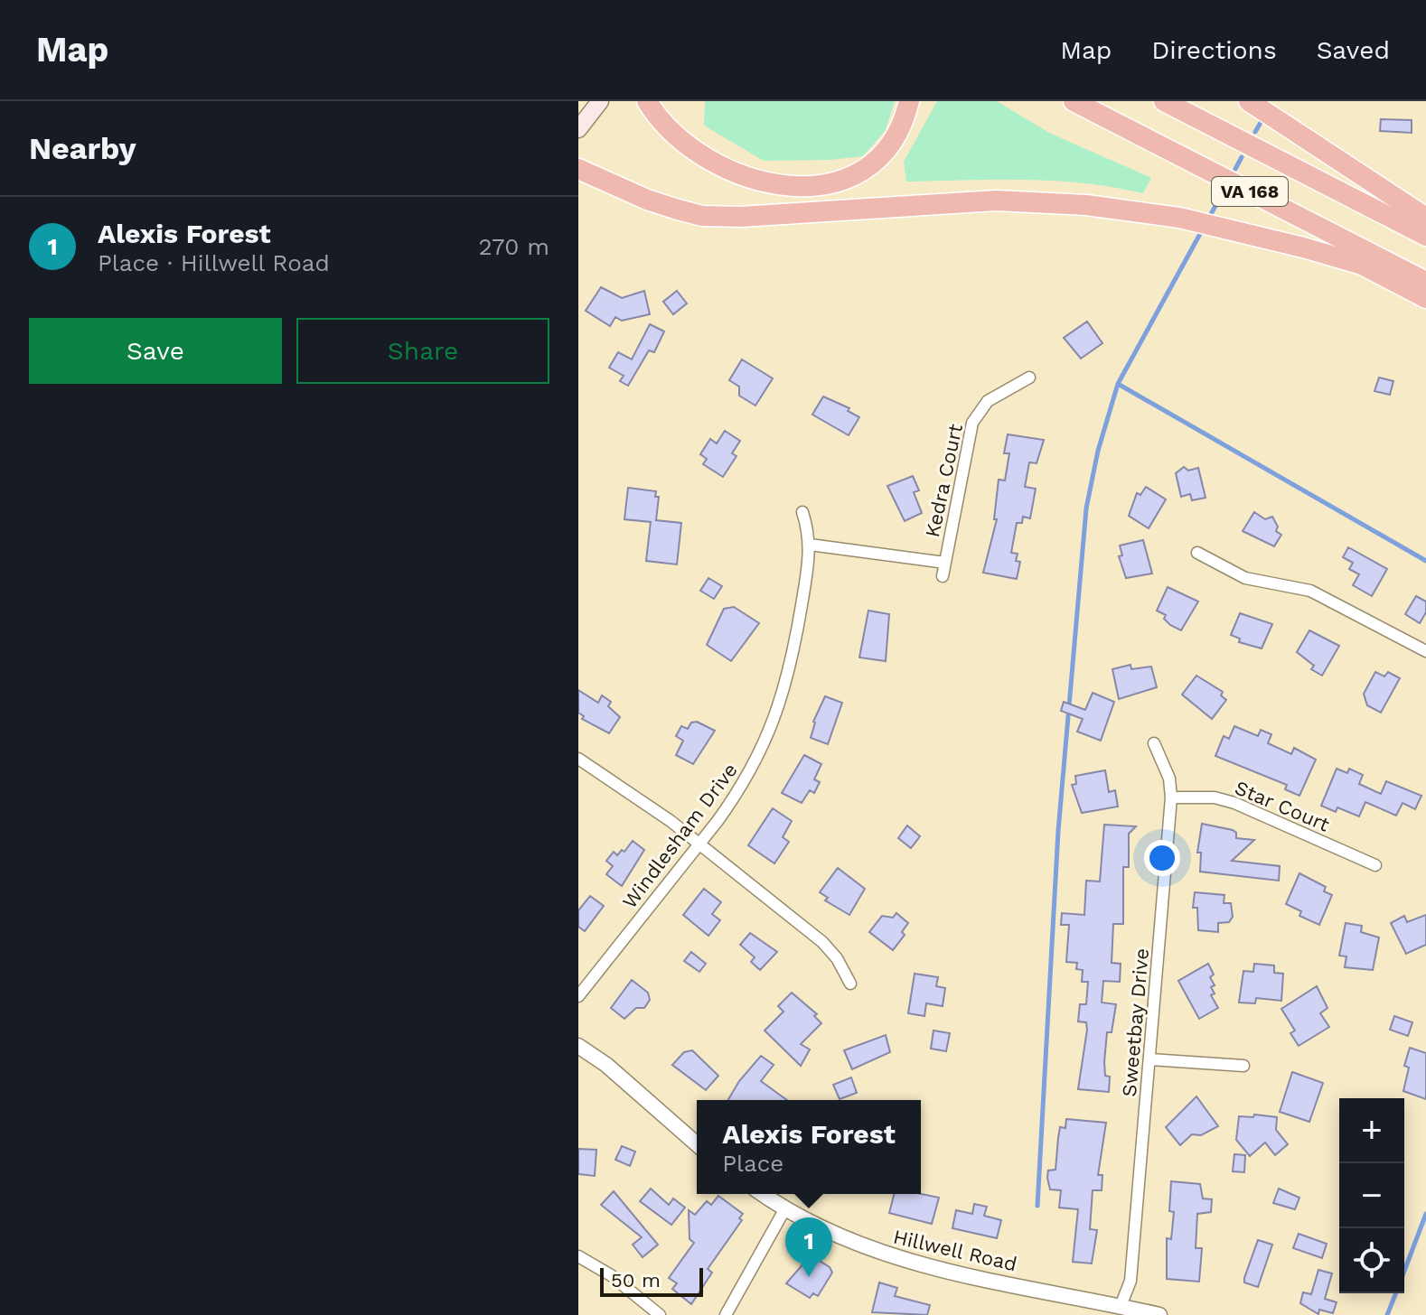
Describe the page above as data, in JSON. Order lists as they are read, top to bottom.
{
  "streets": {
    "highway": ["VA 168"],
    "street": [
      "Kedra Court",
      "Star Court",
      "Windlesham Drive",
      "Sweetbay Drive",
      "Hillwell Road"
    ]
  },
  "crossings": [
    ["Star Court", "Sweetbay Drive"],
    ["Sweetbay Drive", "Hillwell Road"]
  ],
  "scale_bar": "50 m",
  "page": {
    "header": "Map",
    "nav": ["Map", "Directions", "Saved"],
    "heading": "Nearby",
    "list": [
      {
        "mark": "1",
        "name": "Alexis Forest",
        "note": "Place · Hillwell Road",
        "value": "270 m"
      }
    ],
    "buttons": ["Save", "Share"],
    "map_buttons": ["+", "−"],
    "popup": ["Alexis Forest", "Place"],
    "pins": "1",
    "scale": "50 m"
  }
}
